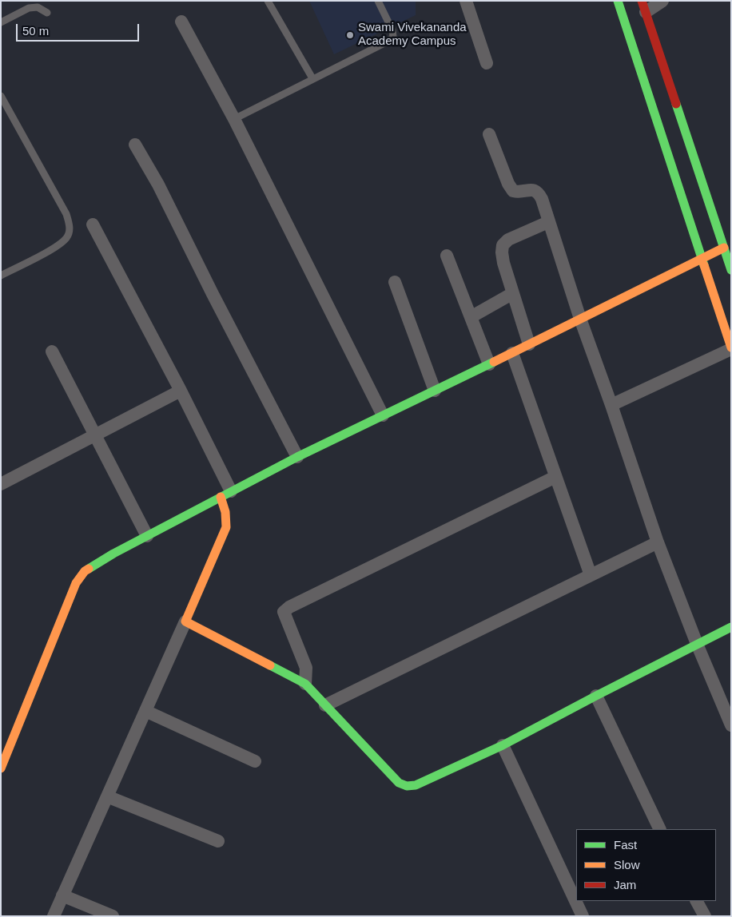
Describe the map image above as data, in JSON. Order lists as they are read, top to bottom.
{
  "places": ["Swami Vivekananda Academy Campus"],
  "legend": ["Fast", "Slow", "Jam"],
  "scale_bar": "50 m"
}
